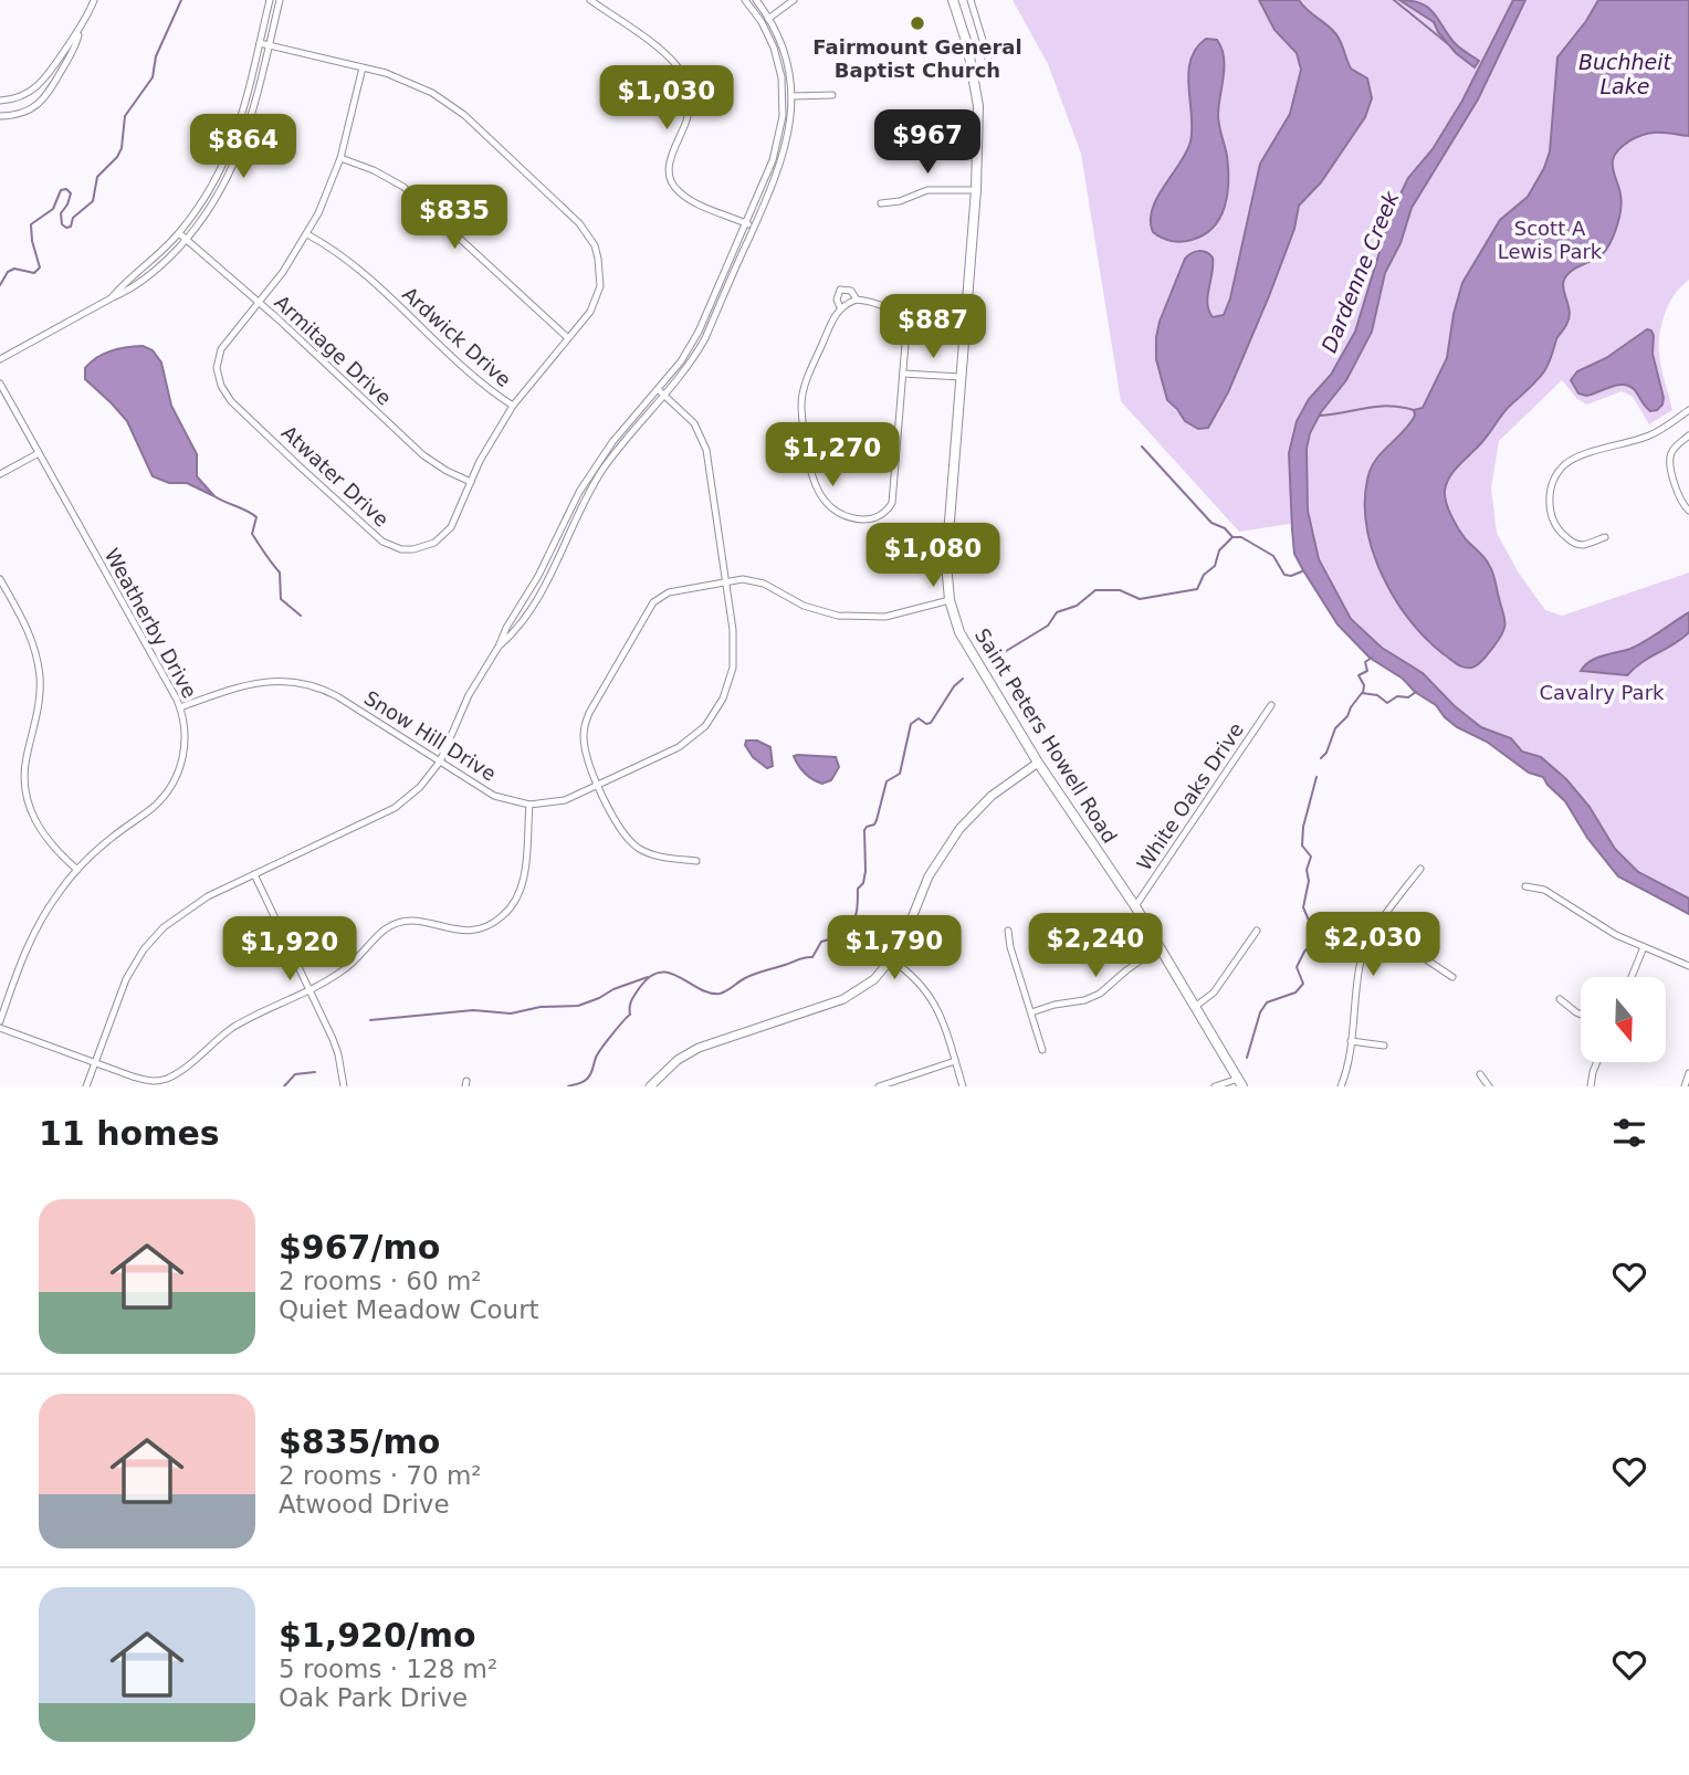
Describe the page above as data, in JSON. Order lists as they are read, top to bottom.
{
  "streets": {
    "main road": ["Saint Peters Howell Road"],
    "street": [
      "Ardwick Drive",
      "Armitage Drive",
      "Atwater Drive",
      "Weatherby Drive",
      "Snow Hill Drive",
      "White Oaks Drive"
    ]
  },
  "crossings": [
    ["Ardwick Drive", "Atwater Drive"],
    ["Armitage Drive", "Atwater Drive"],
    ["Weatherby Drive", "Snow Hill Drive"],
    ["Saint Peters Howell Road", "White Oaks Drive"]
  ],
  "water": ["Buchheit Lake", "Dardenne Creek"],
  "parks": ["Scott A Lewis Park", "Cavalry Park"],
  "places": ["Fairmount General Baptist Church"],
  "north": "bottom",
  "page": {
    "price": [
      "$1,030",
      "$967",
      "$864",
      "$835",
      "$887",
      "$1,270",
      "$1,080",
      "$2,030",
      "$2,240",
      "$1,790",
      "$1,920"
    ],
    "heading": "11 homes",
    "list": [
      {
        "name": "$967/mo",
        "note": "2 rooms · 60 m² · Quiet Meadow Court"
      },
      {
        "name": "$835/mo",
        "note": "2 rooms · 70 m² · Atwood Drive"
      },
      {
        "name": "$1,920/mo",
        "note": "5 rooms · 128 m² · Oak Park Drive"
      }
    ]
  }
}
